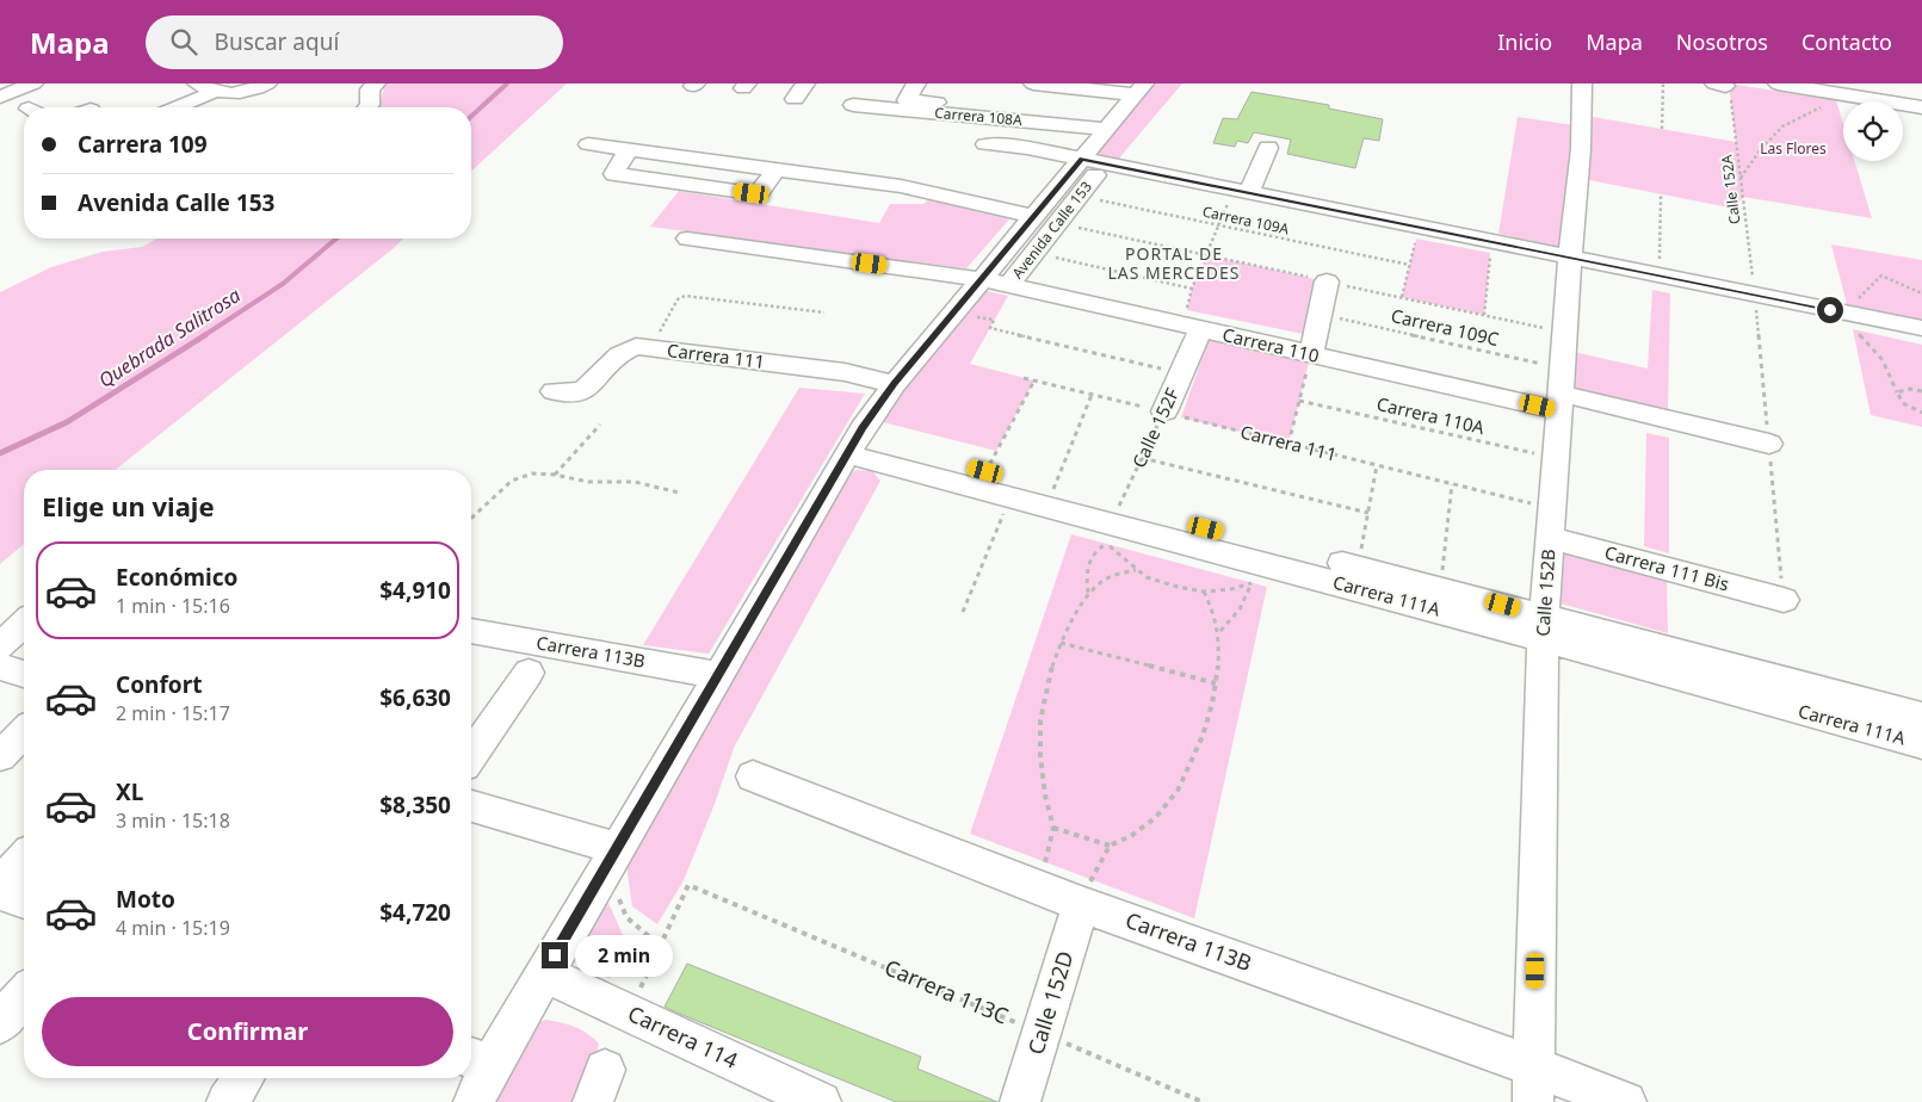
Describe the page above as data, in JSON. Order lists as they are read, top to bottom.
{
  "streets": {
    "street": [
      "Carrera 108A",
      "Avenida Calle 153",
      "Carrera 110",
      "Carrera 111",
      "Calle 152F",
      "Carrera 111 Bis",
      "Calle 152B",
      "Carrera 111A",
      "Carrera 113B",
      "Calle 152D",
      "Carrera 114"
    ],
    "path": [
      "Calle 152A",
      "Carrera 109A",
      "Carrera 109C",
      "Carrera 110A",
      "Carrera 113C"
    ]
  },
  "crossings": [
    ["Carrera 108A", "Avenida Calle 153"],
    ["Carrera 109A", "Avenida Calle 153"],
    ["Avenida Calle 153", "Carrera 110"],
    ["Avenida Calle 153", "Carrera 111"],
    ["Avenida Calle 153", "Carrera 111A"],
    ["Avenida Calle 153", "Carrera 113B"],
    ["Avenida Calle 153", "Carrera 114"],
    ["Carrera 109C", "Calle 152B"],
    ["Carrera 110", "Calle 152F"],
    ["Carrera 110", "Calle 152B"],
    ["Carrera 111", "Calle 152F"],
    ["Carrera 111", "Calle 152B"],
    ["Carrera 110A", "Calle 152B"],
    ["Calle 152F", "Carrera 111A"],
    ["Carrera 111 Bis", "Calle 152B"],
    ["Calle 152B", "Carrera 111A"],
    ["Calle 152B", "Carrera 113B"],
    ["Carrera 113B", "Calle 152D"],
    ["Carrera 113C", "Calle 152D"]
  ],
  "districts": ["PORTAL DE LAS MERCEDES"],
  "water": ["Quebrada Salitrosa"],
  "parks": ["Las Flores"],
  "page": {
    "header": "Mapa",
    "search": "Buscar aquí",
    "nav": [
      "Inicio",
      "Mapa",
      "Nosotros",
      "Contacto"
    ],
    "banner": ["Carrera 109", "Avenida Calle 153"],
    "heading": "Elige un viaje",
    "list": [
      {
        "name": "Económico",
        "note": "1 min · 15:16",
        "value": "$4,910"
      },
      {
        "name": "Confort",
        "note": "2 min · 15:17",
        "value": "$6,630"
      },
      {
        "name": "XL",
        "note": "3 min · 15:18",
        "value": "$8,350"
      },
      {
        "name": "Moto",
        "note": "4 min · 15:19",
        "value": "$4,720"
      }
    ],
    "bubble": "2 min",
    "buttons": "Confirmar"
  }
}
